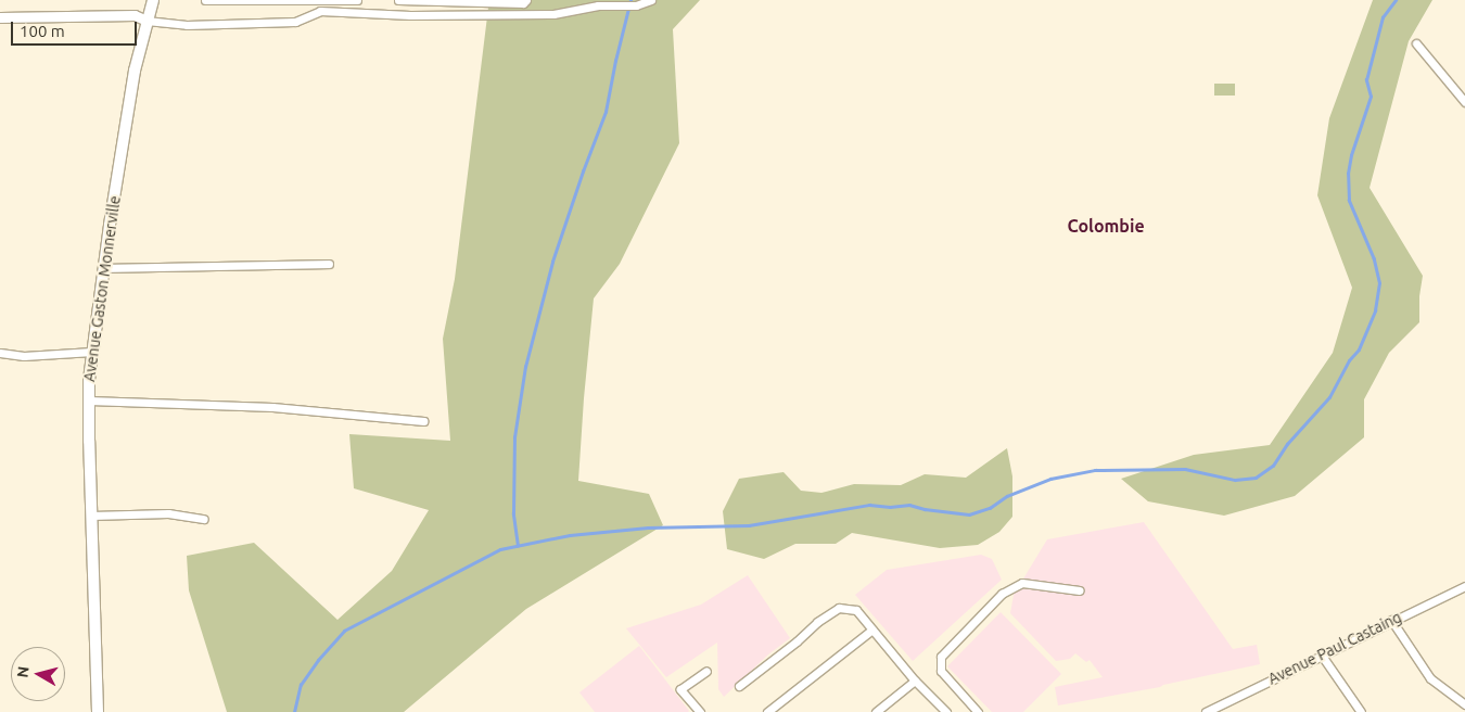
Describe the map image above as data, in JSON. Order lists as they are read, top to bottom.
{
  "streets": {
    "main road": ["Avenue Gaston Monnerville"],
    "street": ["Avenue Paul Castaing"]
  },
  "districts": ["Colombie"],
  "scale_bar": "100 m",
  "north": "left"
}
